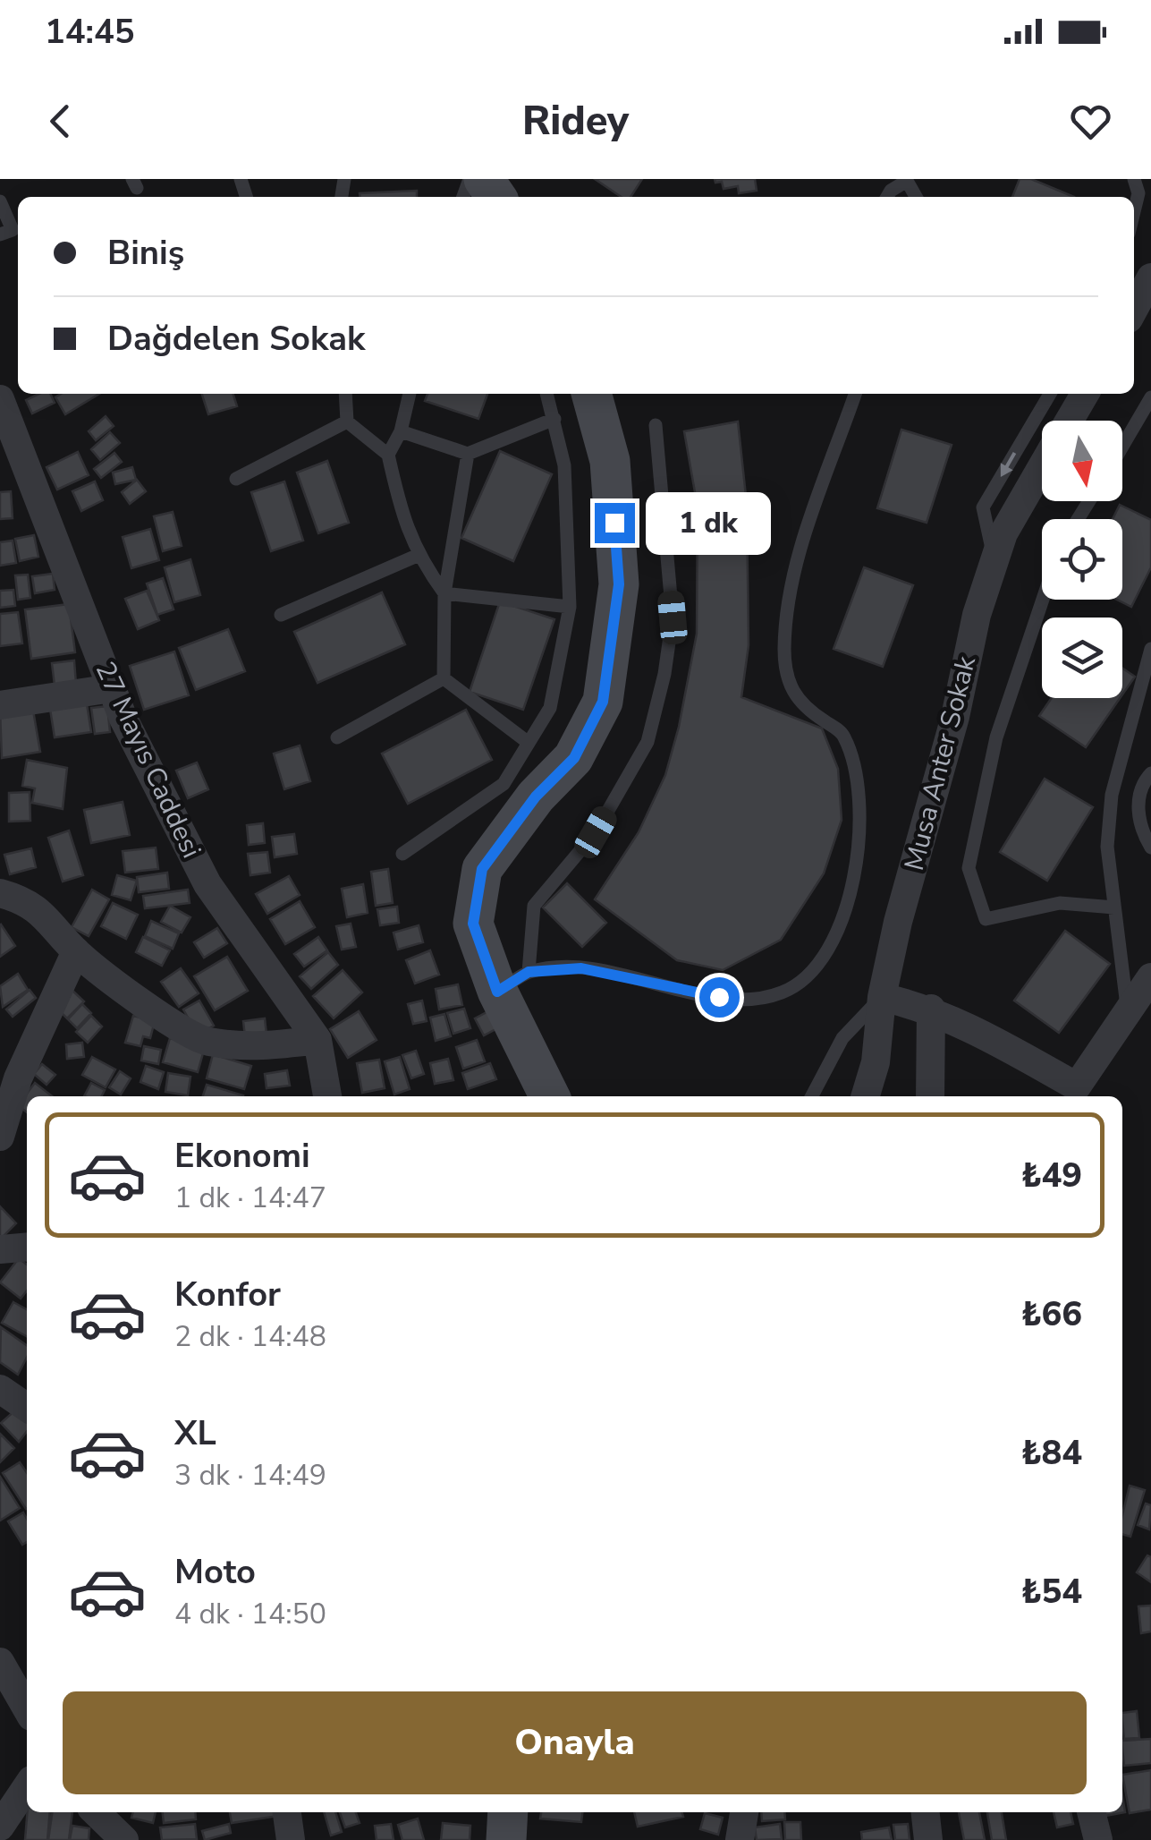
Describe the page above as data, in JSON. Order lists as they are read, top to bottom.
{
  "streets": {
    "street": ["27 Mayıs Caddesi", "Musa Anter Sokak"]
  },
  "north": "bottom",
  "page": {
    "status": "14:45",
    "header": "Ridey",
    "banner": ["Biniş", "Dağdelen Sokak"],
    "bubble": "1 dk",
    "list": [
      {
        "name": "Ekonomi",
        "note": "1 dk · 14:47",
        "value": "₺49"
      },
      {
        "name": "Konfor",
        "note": "2 dk · 14:48",
        "value": "₺66"
      },
      {
        "name": "XL",
        "note": "3 dk · 14:49",
        "value": "₺84"
      },
      {
        "name": "Moto",
        "note": "4 dk · 14:50",
        "value": "₺54"
      }
    ],
    "buttons": "Onayla"
  }
}
